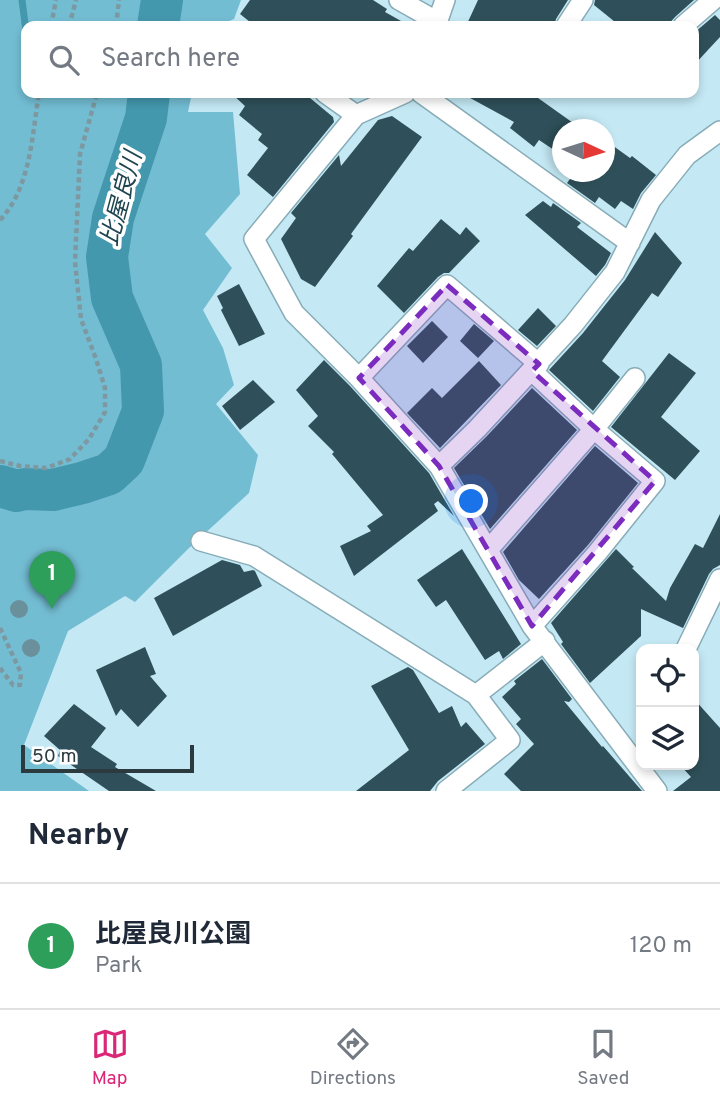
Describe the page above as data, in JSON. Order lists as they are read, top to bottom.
{
  "water": ["比屋良川"],
  "scale_bar": "50 m",
  "north": "right",
  "page": {
    "search": "Search here",
    "pins": "1",
    "scale": "50 m",
    "heading": "Nearby",
    "list": [
      {
        "mark": "1",
        "name": "比屋良川公園",
        "note": "Park",
        "value": "120 m"
      }
    ],
    "nav": ["Map", "Directions", "Saved"]
  }
}
